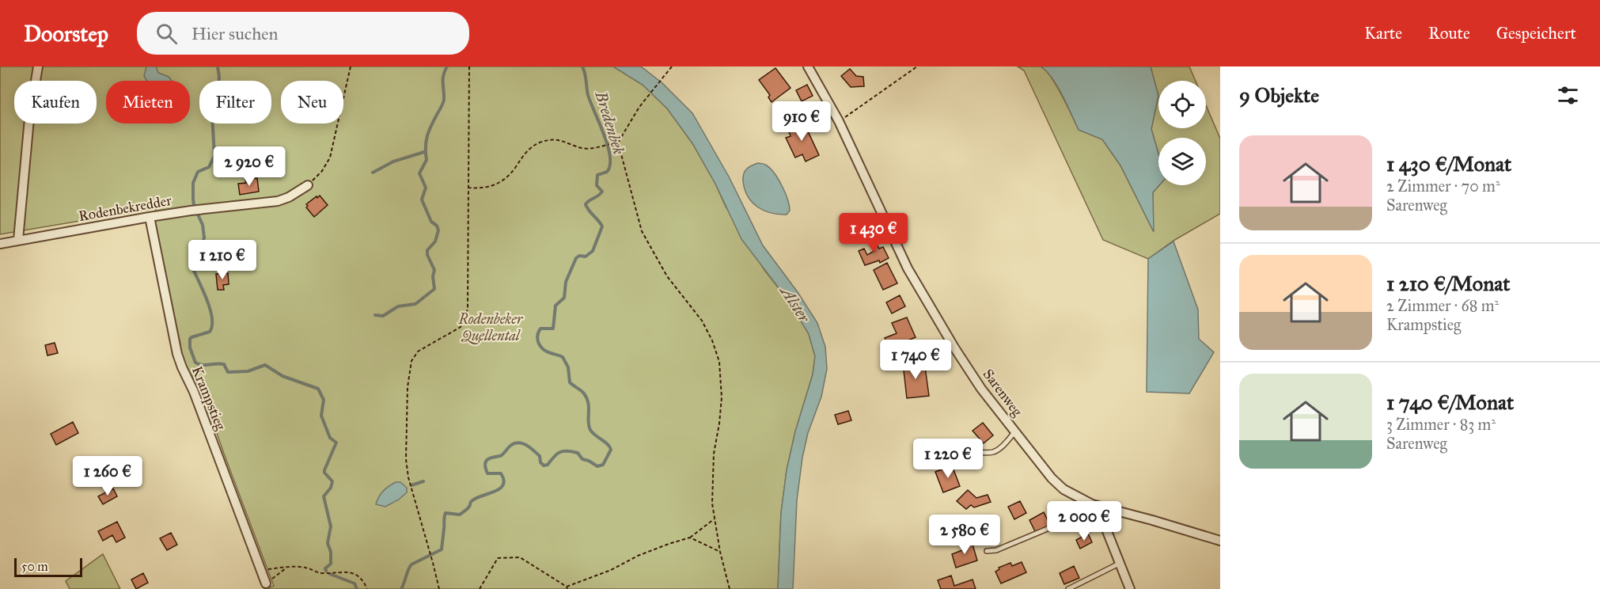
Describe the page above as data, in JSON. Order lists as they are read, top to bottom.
{
  "streets": {
    "street": ["Rodenbekredder", "Sarenweg", "Krampstieg"]
  },
  "crossings": [
    ["Rodenbekredder", "Krampstieg"]
  ],
  "water": ["Bredenbek", "Alster"],
  "parks": ["Rodenbeker Quellental"],
  "scale_bar": "50 m",
  "page": {
    "header": "Doorstep",
    "search": "Hier suchen",
    "nav": ["Karte", "Route", "Gespeichert"],
    "heading": "9 Objekte",
    "chip": [
      "Kaufen",
      "Mieten",
      "Filter",
      "Neu"
    ],
    "price": [
      "910 €",
      "2 920 €",
      "1 430 €",
      "1 210 €",
      "1 740 €",
      "1 220 €",
      "1 260 €",
      "2 000 €",
      "2 580 €"
    ],
    "list": [
      {
        "name": "1 430 €/Monat",
        "note": "2 Zimmer · 70 m² · Sarenweg"
      },
      {
        "name": "1 210 €/Monat",
        "note": "2 Zimmer · 68 m² · Krampstieg"
      },
      {
        "name": "1 740 €/Monat",
        "note": "3 Zimmer · 83 m² · Sarenweg"
      }
    ],
    "scale": "50 m"
  }
}
